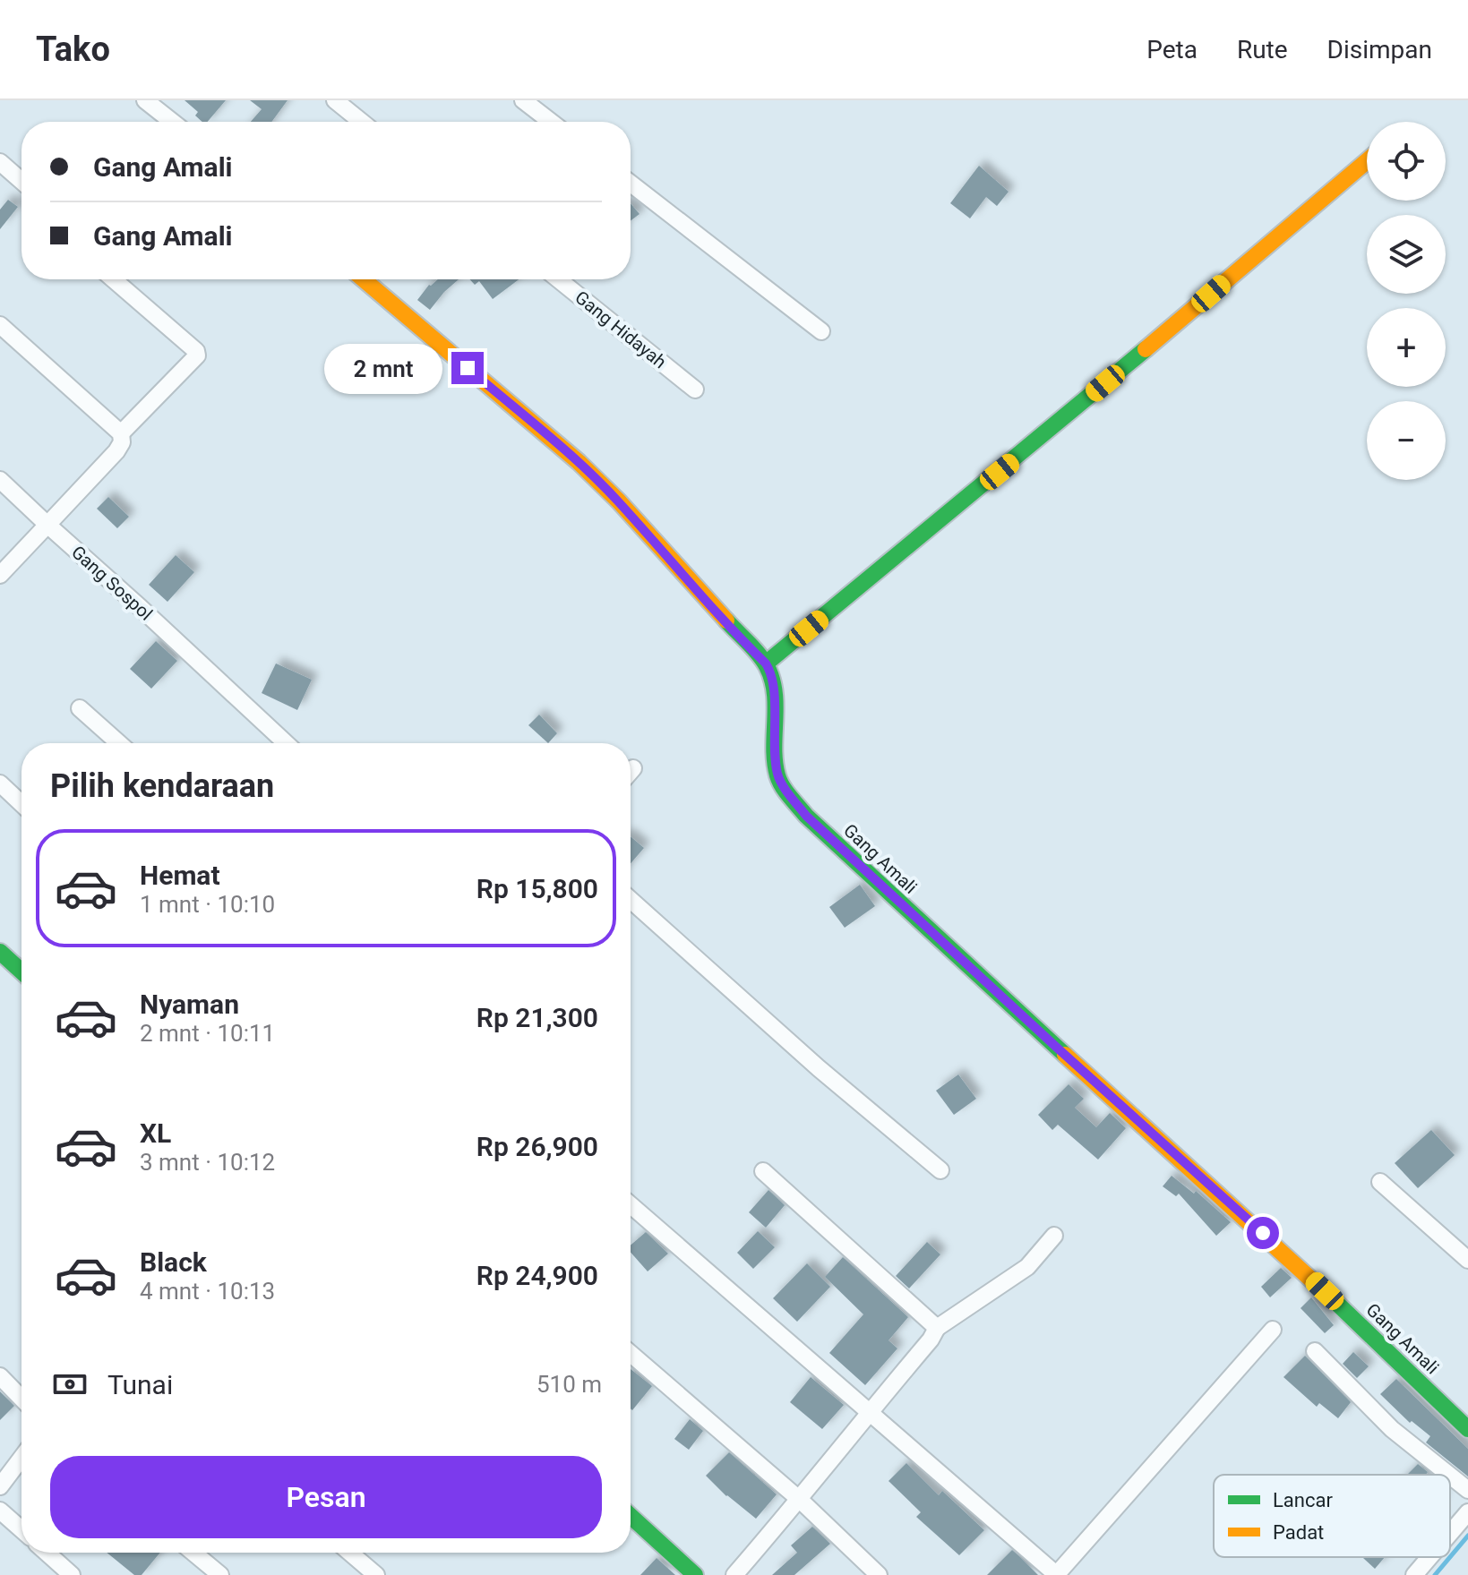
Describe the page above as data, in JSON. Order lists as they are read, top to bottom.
{
  "streets": {
    "street": ["Gang Hidayah", "Gang Sospol", "Gang Amali"]
  },
  "legend": ["Lancar", "Padat"],
  "page": {
    "header": "Tako",
    "nav": ["Peta", "Rute", "Disimpan"],
    "map_buttons": ["+", "−"],
    "banner": ["Gang Amali", "Gang Amali"],
    "bubble": "2 mnt",
    "heading": "Pilih kendaraan",
    "list": [
      {
        "name": "Hemat",
        "note": "1 mnt · 10:10",
        "value": "Rp 15,800"
      },
      {
        "name": "Nyaman",
        "note": "2 mnt · 10:11",
        "value": "Rp 21,300"
      },
      {
        "name": "XL",
        "note": "3 mnt · 10:12",
        "value": "Rp 26,900"
      },
      {
        "name": "Black",
        "note": "4 mnt · 10:13",
        "value": "Rp 24,900"
      }
    ],
    "pay": ["Tunai", "510 m"],
    "buttons": "Pesan"
  }
}
